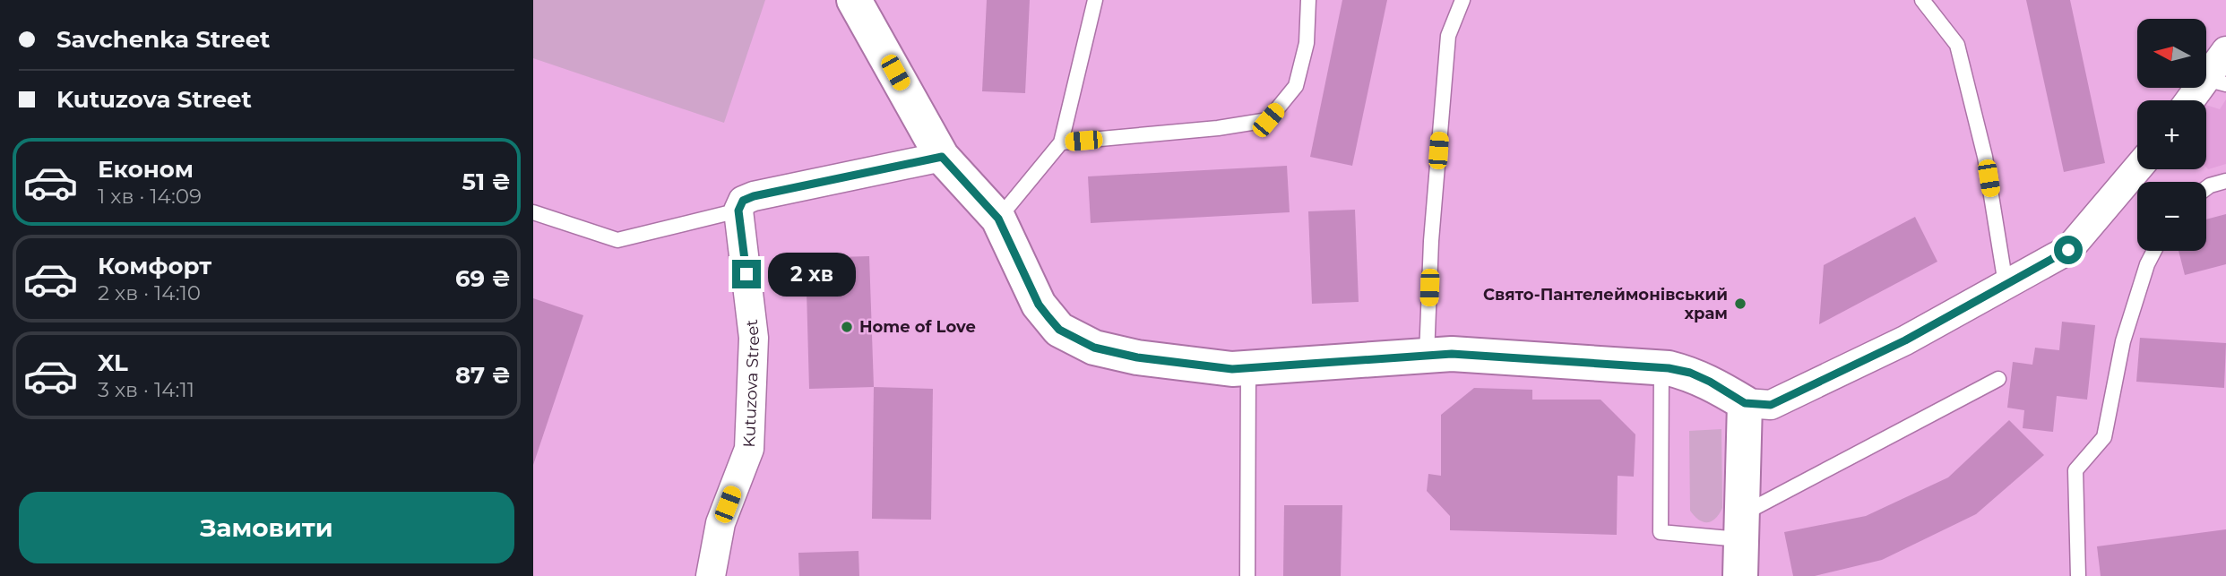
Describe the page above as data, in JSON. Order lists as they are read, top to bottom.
{
  "streets": {
    "street": ["Kutuzova Street"]
  },
  "places": ["Свято-Пантелеймонівський храм", "Home of Love"],
  "north": "left",
  "page": {
    "banner": ["Savchenka Street", "Kutuzova Street"],
    "map_buttons": ["+", "−"],
    "list": [
      {
        "name": "Економ",
        "note": "1 хв · 14:09",
        "value": "51 ₴"
      },
      {
        "name": "Комфорт",
        "note": "2 хв · 14:10",
        "value": "69 ₴"
      },
      {
        "name": "XL",
        "note": "3 хв · 14:11",
        "value": "87 ₴"
      }
    ],
    "bubble": "2 хв",
    "buttons": "Замовити"
  }
}
